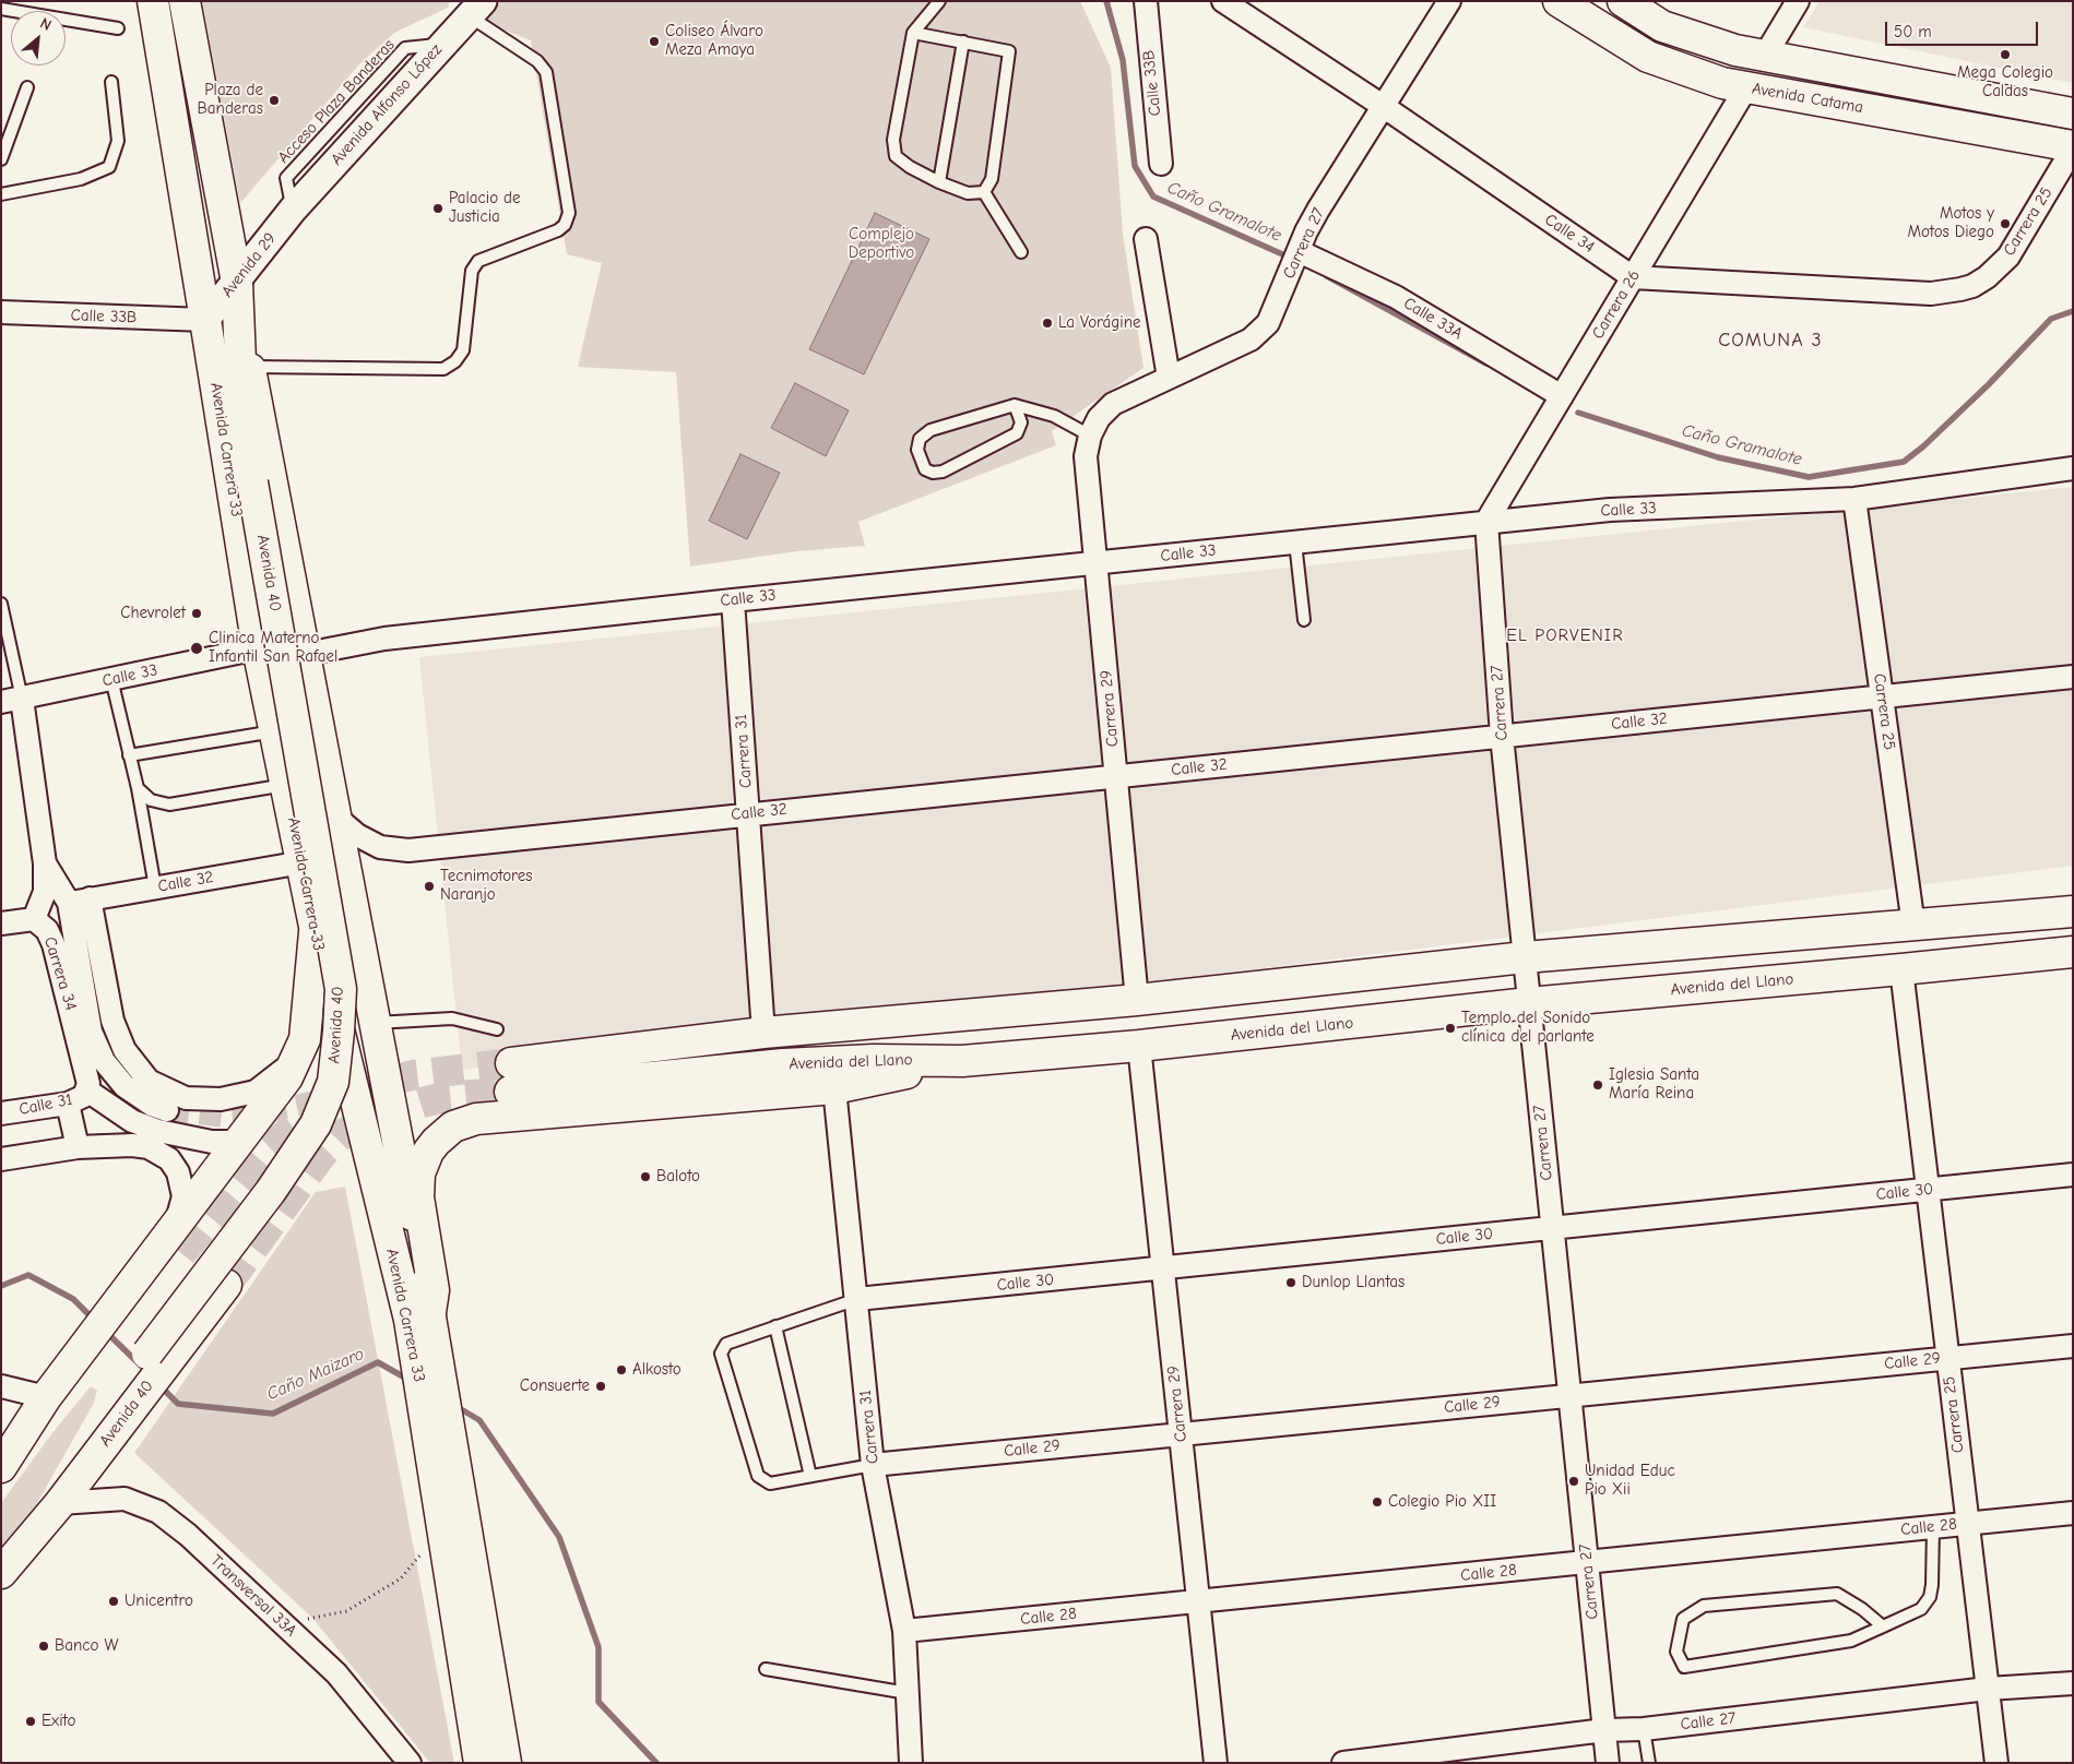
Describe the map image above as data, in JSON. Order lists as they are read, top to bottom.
{
  "streets": {
    "main road": [
      "Avenida Catama",
      "Avenida Carrera 33",
      "Avenida 40",
      "Avenida del Llano"
    ],
    "street": [
      "Calle 33B",
      "Avenida Alfonso López",
      "Carrera 25",
      "Calle 34",
      "Carrera 27",
      "Avenida 29",
      "Carrera 26",
      "Calle 33A",
      "Calle 33",
      "Carrera 29",
      "Calle 32",
      "Carrera 31",
      "Carrera 34",
      "Calle 31",
      "Calle 30",
      "Calle 29",
      "Calle 28",
      "Transversal 33A",
      "Calle 27"
    ]
  },
  "crossings": [
    ["Calle 33B", "Avenida 29"],
    ["Calle 33B", "Avenida Carrera 33"],
    ["Avenida Catama", "Carrera 25"],
    ["Avenida Catama", "Carrera 26"],
    ["Avenida Alfonso López", "Avenida 29"],
    ["Carrera 25", "Calle 34"],
    ["Carrera 25", "Carrera 26"],
    ["Carrera 25", "Calle 33"],
    ["Carrera 25", "Calle 32"],
    ["Carrera 25", "Avenida del Llano"],
    ["Carrera 25", "Calle 30"],
    ["Carrera 25", "Calle 29"],
    ["Carrera 25", "Calle 28"],
    ["Carrera 25", "Calle 27"],
    ["Calle 34", "Carrera 27"],
    ["Calle 34", "Carrera 26"],
    ["Carrera 27", "Carrera 26"],
    ["Carrera 27", "Calle 33A"],
    ["Carrera 27", "Calle 33"],
    ["Carrera 27", "Carrera 29"],
    ["Carrera 27", "Calle 32"],
    ["Carrera 27", "Avenida del Llano"],
    ["Carrera 27", "Calle 30"],
    ["Carrera 27", "Calle 29"],
    ["Carrera 27", "Calle 28"],
    ["Carrera 27", "Calle 27"],
    ["Avenida 29", "Avenida Carrera 33"],
    ["Carrera 26", "Calle 33A"],
    ["Carrera 26", "Calle 33"],
    ["Avenida Carrera 33", "Calle 33"],
    ["Avenida Carrera 33", "Avenida 40"],
    ["Avenida Carrera 33", "Calle 32"],
    ["Calle 33", "Carrera 29"],
    ["Calle 33", "Carrera 31"],
    ["Calle 33", "Carrera 34"],
    ["Avenida 40", "Transversal 33A"],
    ["Carrera 29", "Calle 32"],
    ["Carrera 29", "Avenida del Llano"],
    ["Carrera 29", "Calle 30"],
    ["Carrera 29", "Calle 29"],
    ["Carrera 29", "Calle 28"],
    ["Calle 32", "Carrera 31"],
    ["Calle 32", "Carrera 34"],
    ["Carrera 31", "Avenida del Llano"],
    ["Carrera 31", "Calle 30"],
    ["Carrera 31", "Calle 29"],
    ["Carrera 31", "Calle 28"],
    ["Carrera 34", "Calle 31"]
  ],
  "districts": ["COMUNA 3", "EL PORVENIR"],
  "water": ["Caño Gramalote", "Caño Maizaro"],
  "parks": ["Complejo Deportivo"],
  "places": [
    "Coliseo Álvaro Meza Amaya",
    "Mega Colegio Caldas",
    "Plaza de Banderas",
    "Palacio de Justicia",
    "Motos y Motos Diego",
    "La Vorágine",
    "Chevrolet",
    "Clinica Materno Infantil San Rafael",
    "Tecnimotores Naranjo",
    "Templo del Sonido clínica del parlante",
    "Iglesia Santa María Reina",
    "Baloto",
    "Dunlop Llantas",
    "Alkosto",
    "Consuerte",
    "Unidad Educ Pio Xii",
    "Colegio Pio XII",
    "Unicentro",
    "Banco W",
    "Exito"
  ],
  "scale_bar": "50 m",
  "north": "top right"
}
